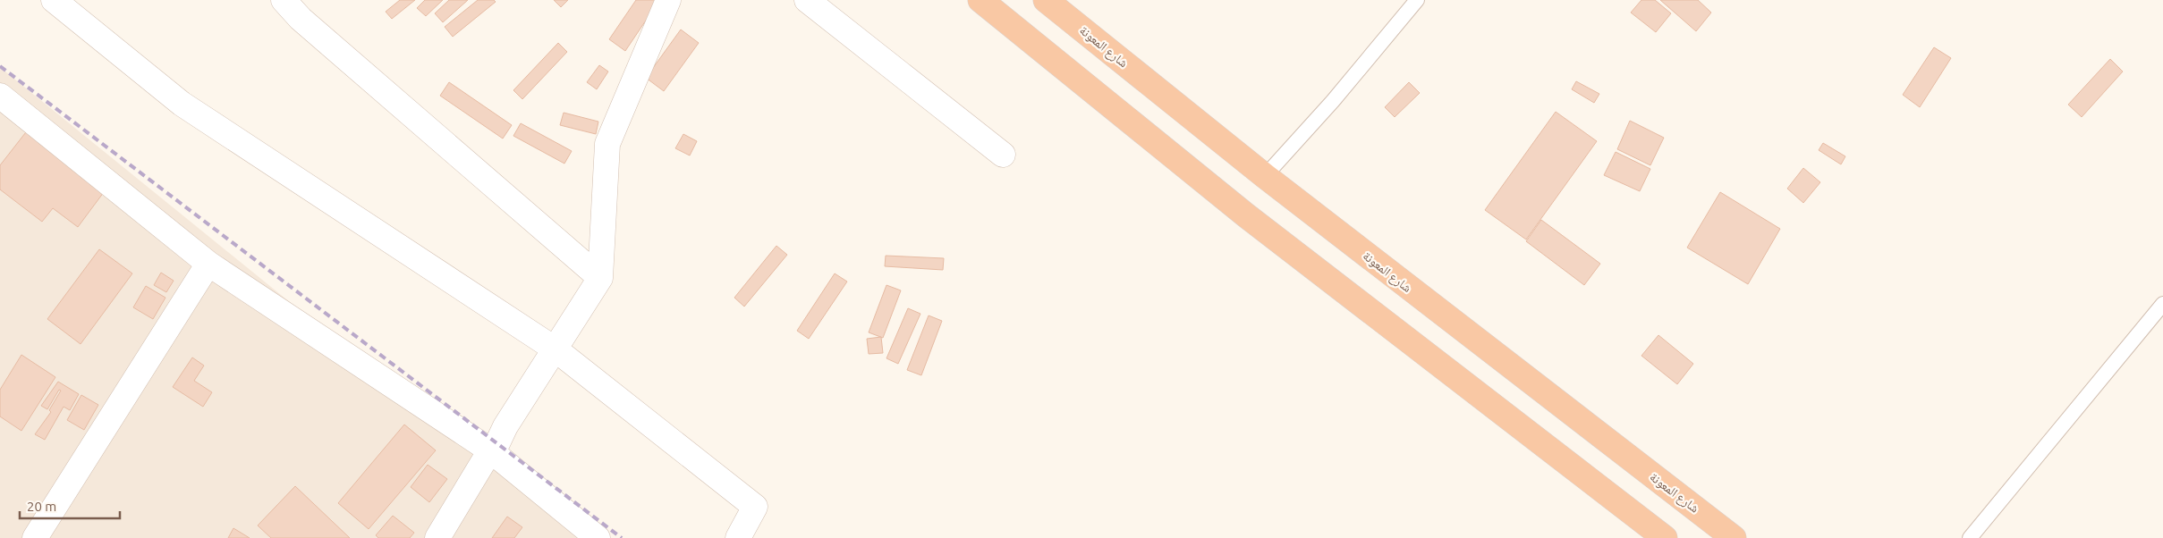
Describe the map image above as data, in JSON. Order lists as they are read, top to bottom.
{
  "streets": {
    "highway": ["شارع المعونة"]
  },
  "scale_bar": "20 m"
}
